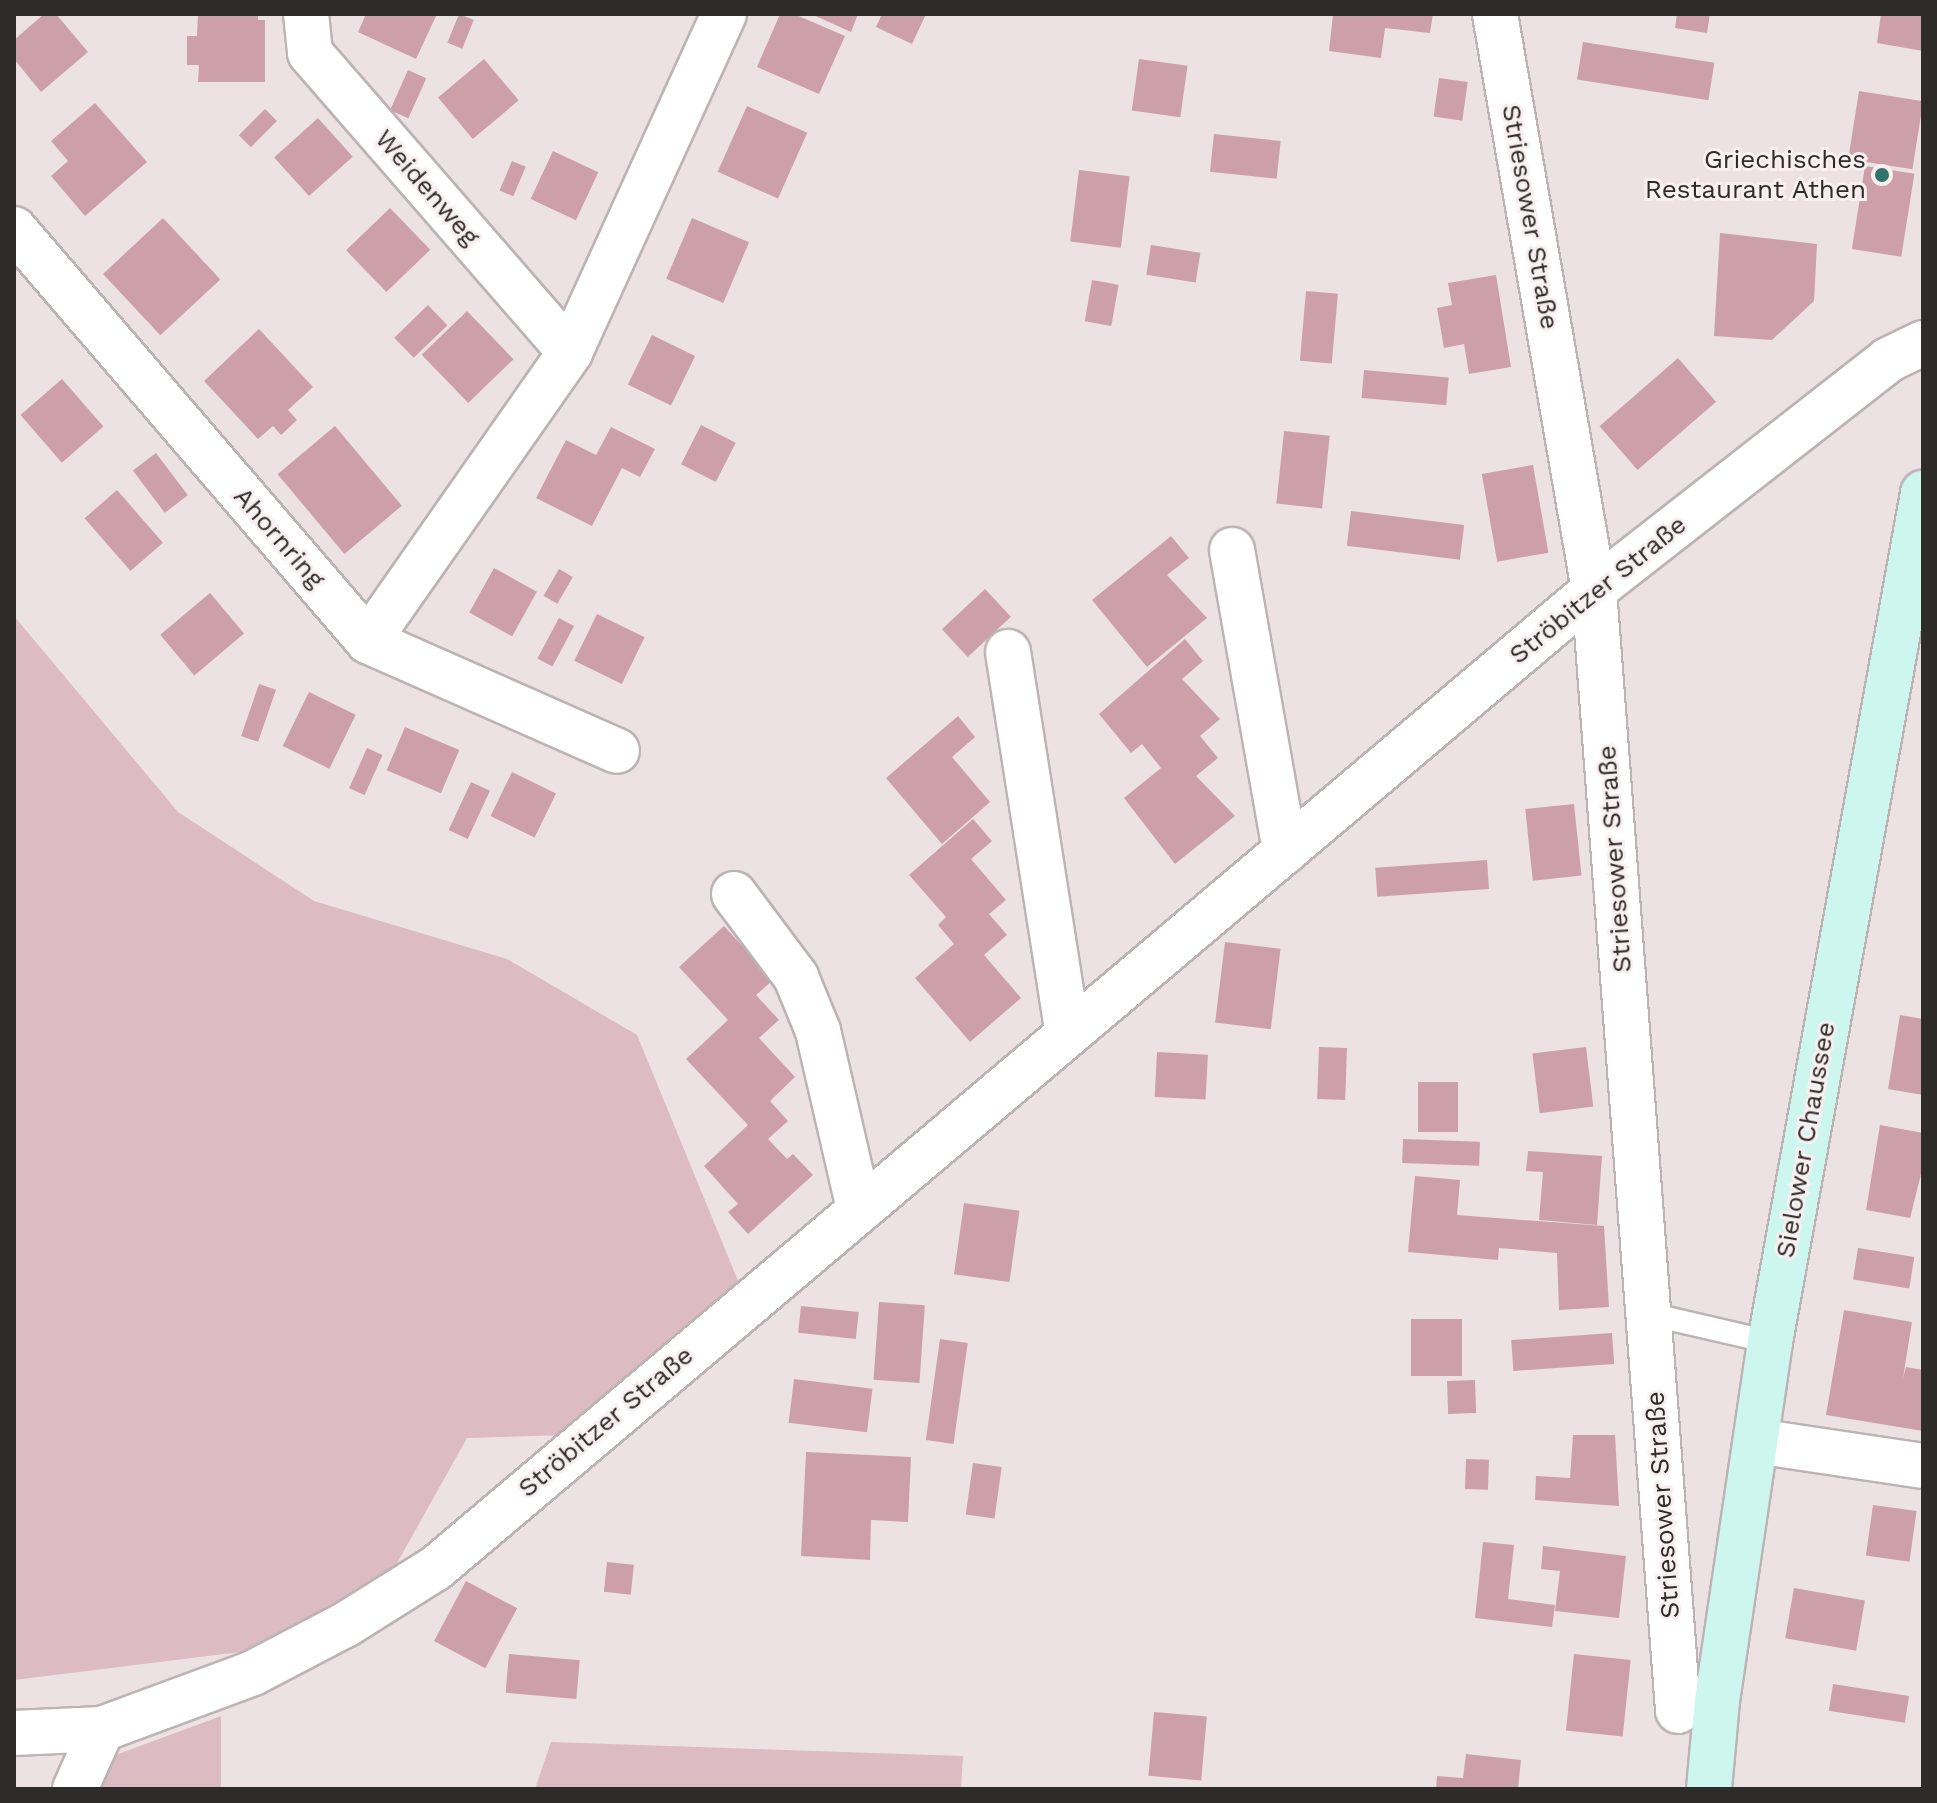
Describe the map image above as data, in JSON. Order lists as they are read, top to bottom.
{
  "streets": {
    "main road": ["Sielower Chaussee"],
    "street": [
      "Weidenweg",
      "Striesower Straße",
      "Ahornring",
      "Ströbitzer Straße"
    ]
  },
  "crossings": [
    ["Striesower Straße", "Ströbitzer Straße"]
  ],
  "places": ["Griechisches Restaurant Athen"]
}
